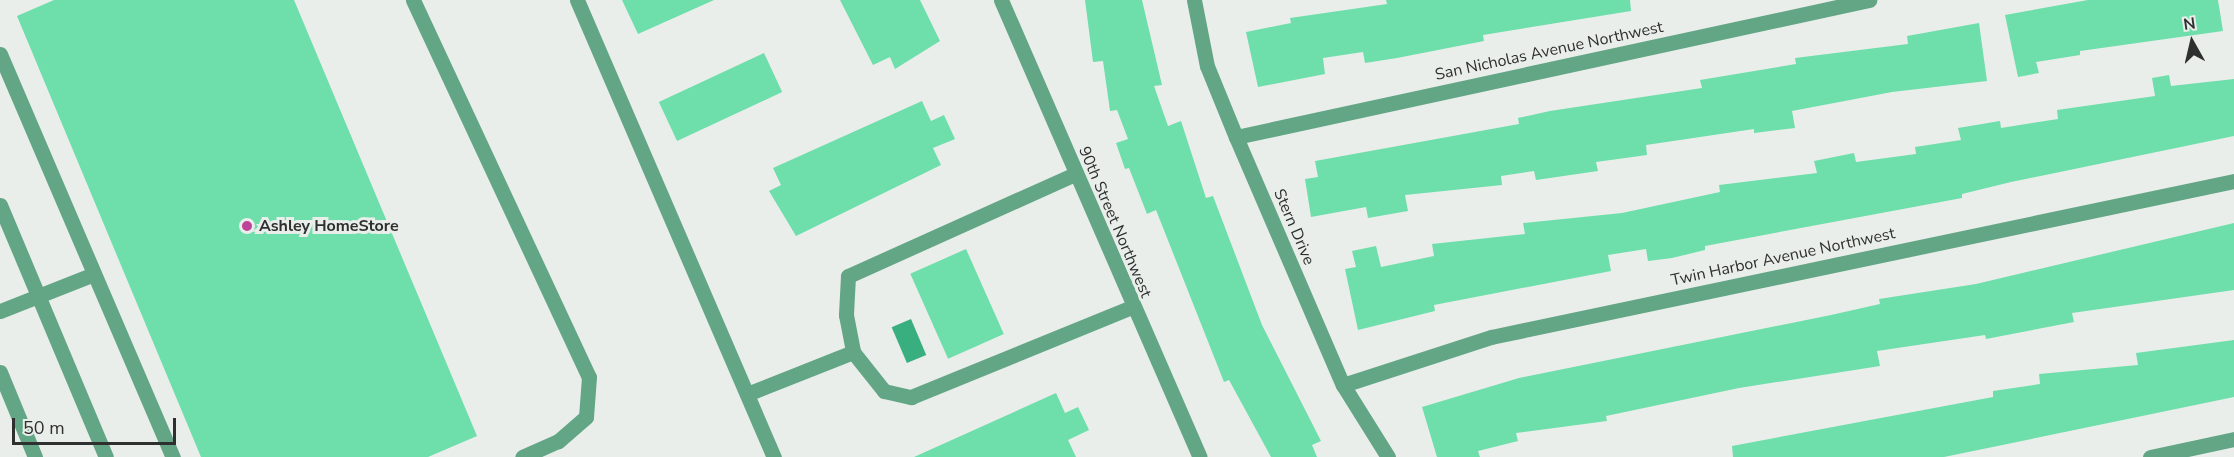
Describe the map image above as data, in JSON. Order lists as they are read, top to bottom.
{
  "streets": {
    "street": [
      "San Nicholas Avenue Northwest",
      "90th Street Northwest",
      "Stern Drive",
      "Twin Harbor Avenue Northwest"
    ]
  },
  "crossings": [
    ["San Nicholas Avenue Northwest", "Stern Drive"],
    ["Stern Drive", "Twin Harbor Avenue Northwest"]
  ],
  "places": ["Ashley HomeStore"],
  "scale_bar": "50 m",
  "north": "top"
}
